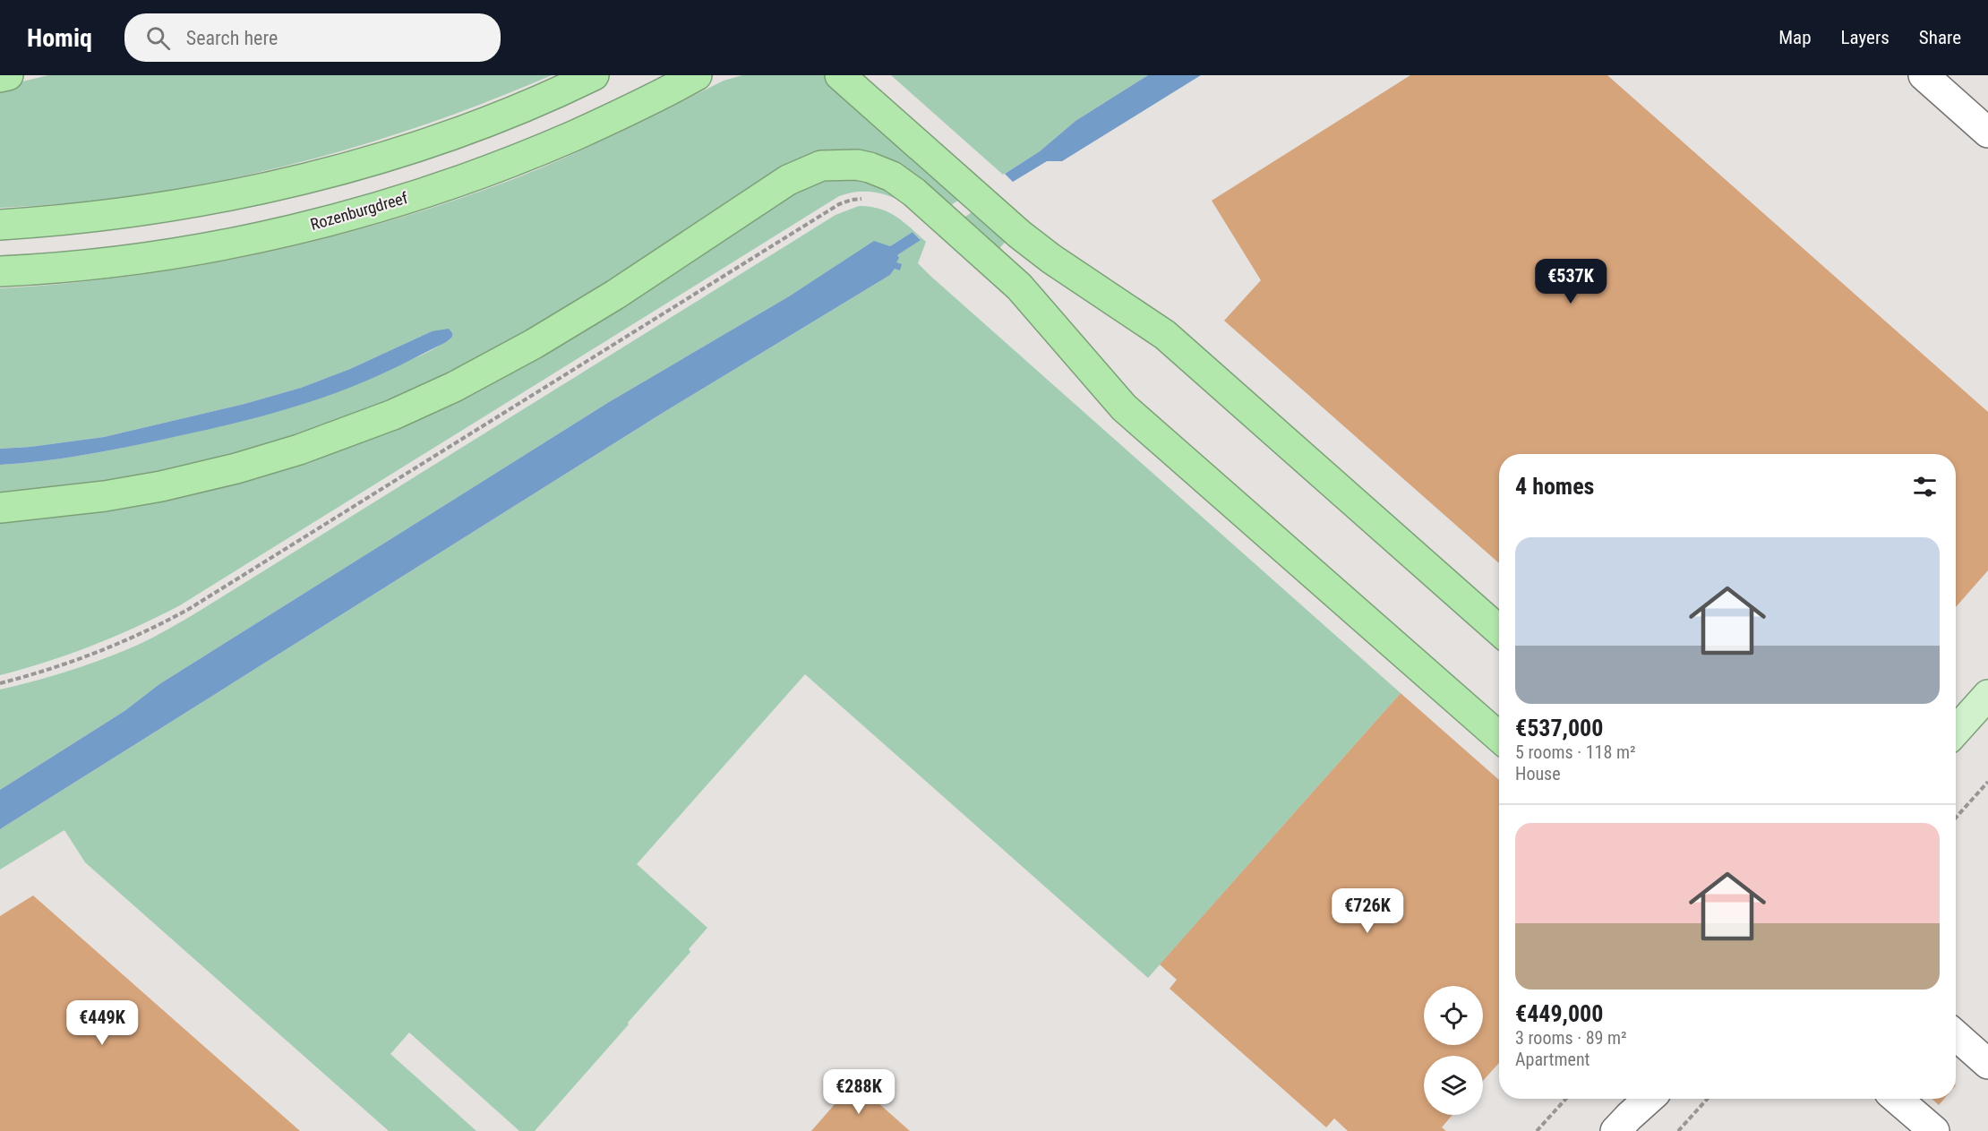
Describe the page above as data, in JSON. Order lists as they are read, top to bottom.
{
  "streets": {
    "highway": ["Rozenburgdreef"]
  },
  "page": {
    "header": "Homiq",
    "search": "Search here",
    "nav": ["Map", "Layers", "Share"],
    "price": [
      "€537K",
      "€726K",
      "€449K",
      "€288K"
    ],
    "heading": "4 homes",
    "list": [
      {
        "name": "€537,000",
        "note": "5 rooms · 118 m² · House"
      },
      {
        "name": "€449,000",
        "note": "3 rooms · 89 m² · Apartment"
      }
    ]
  }
}
